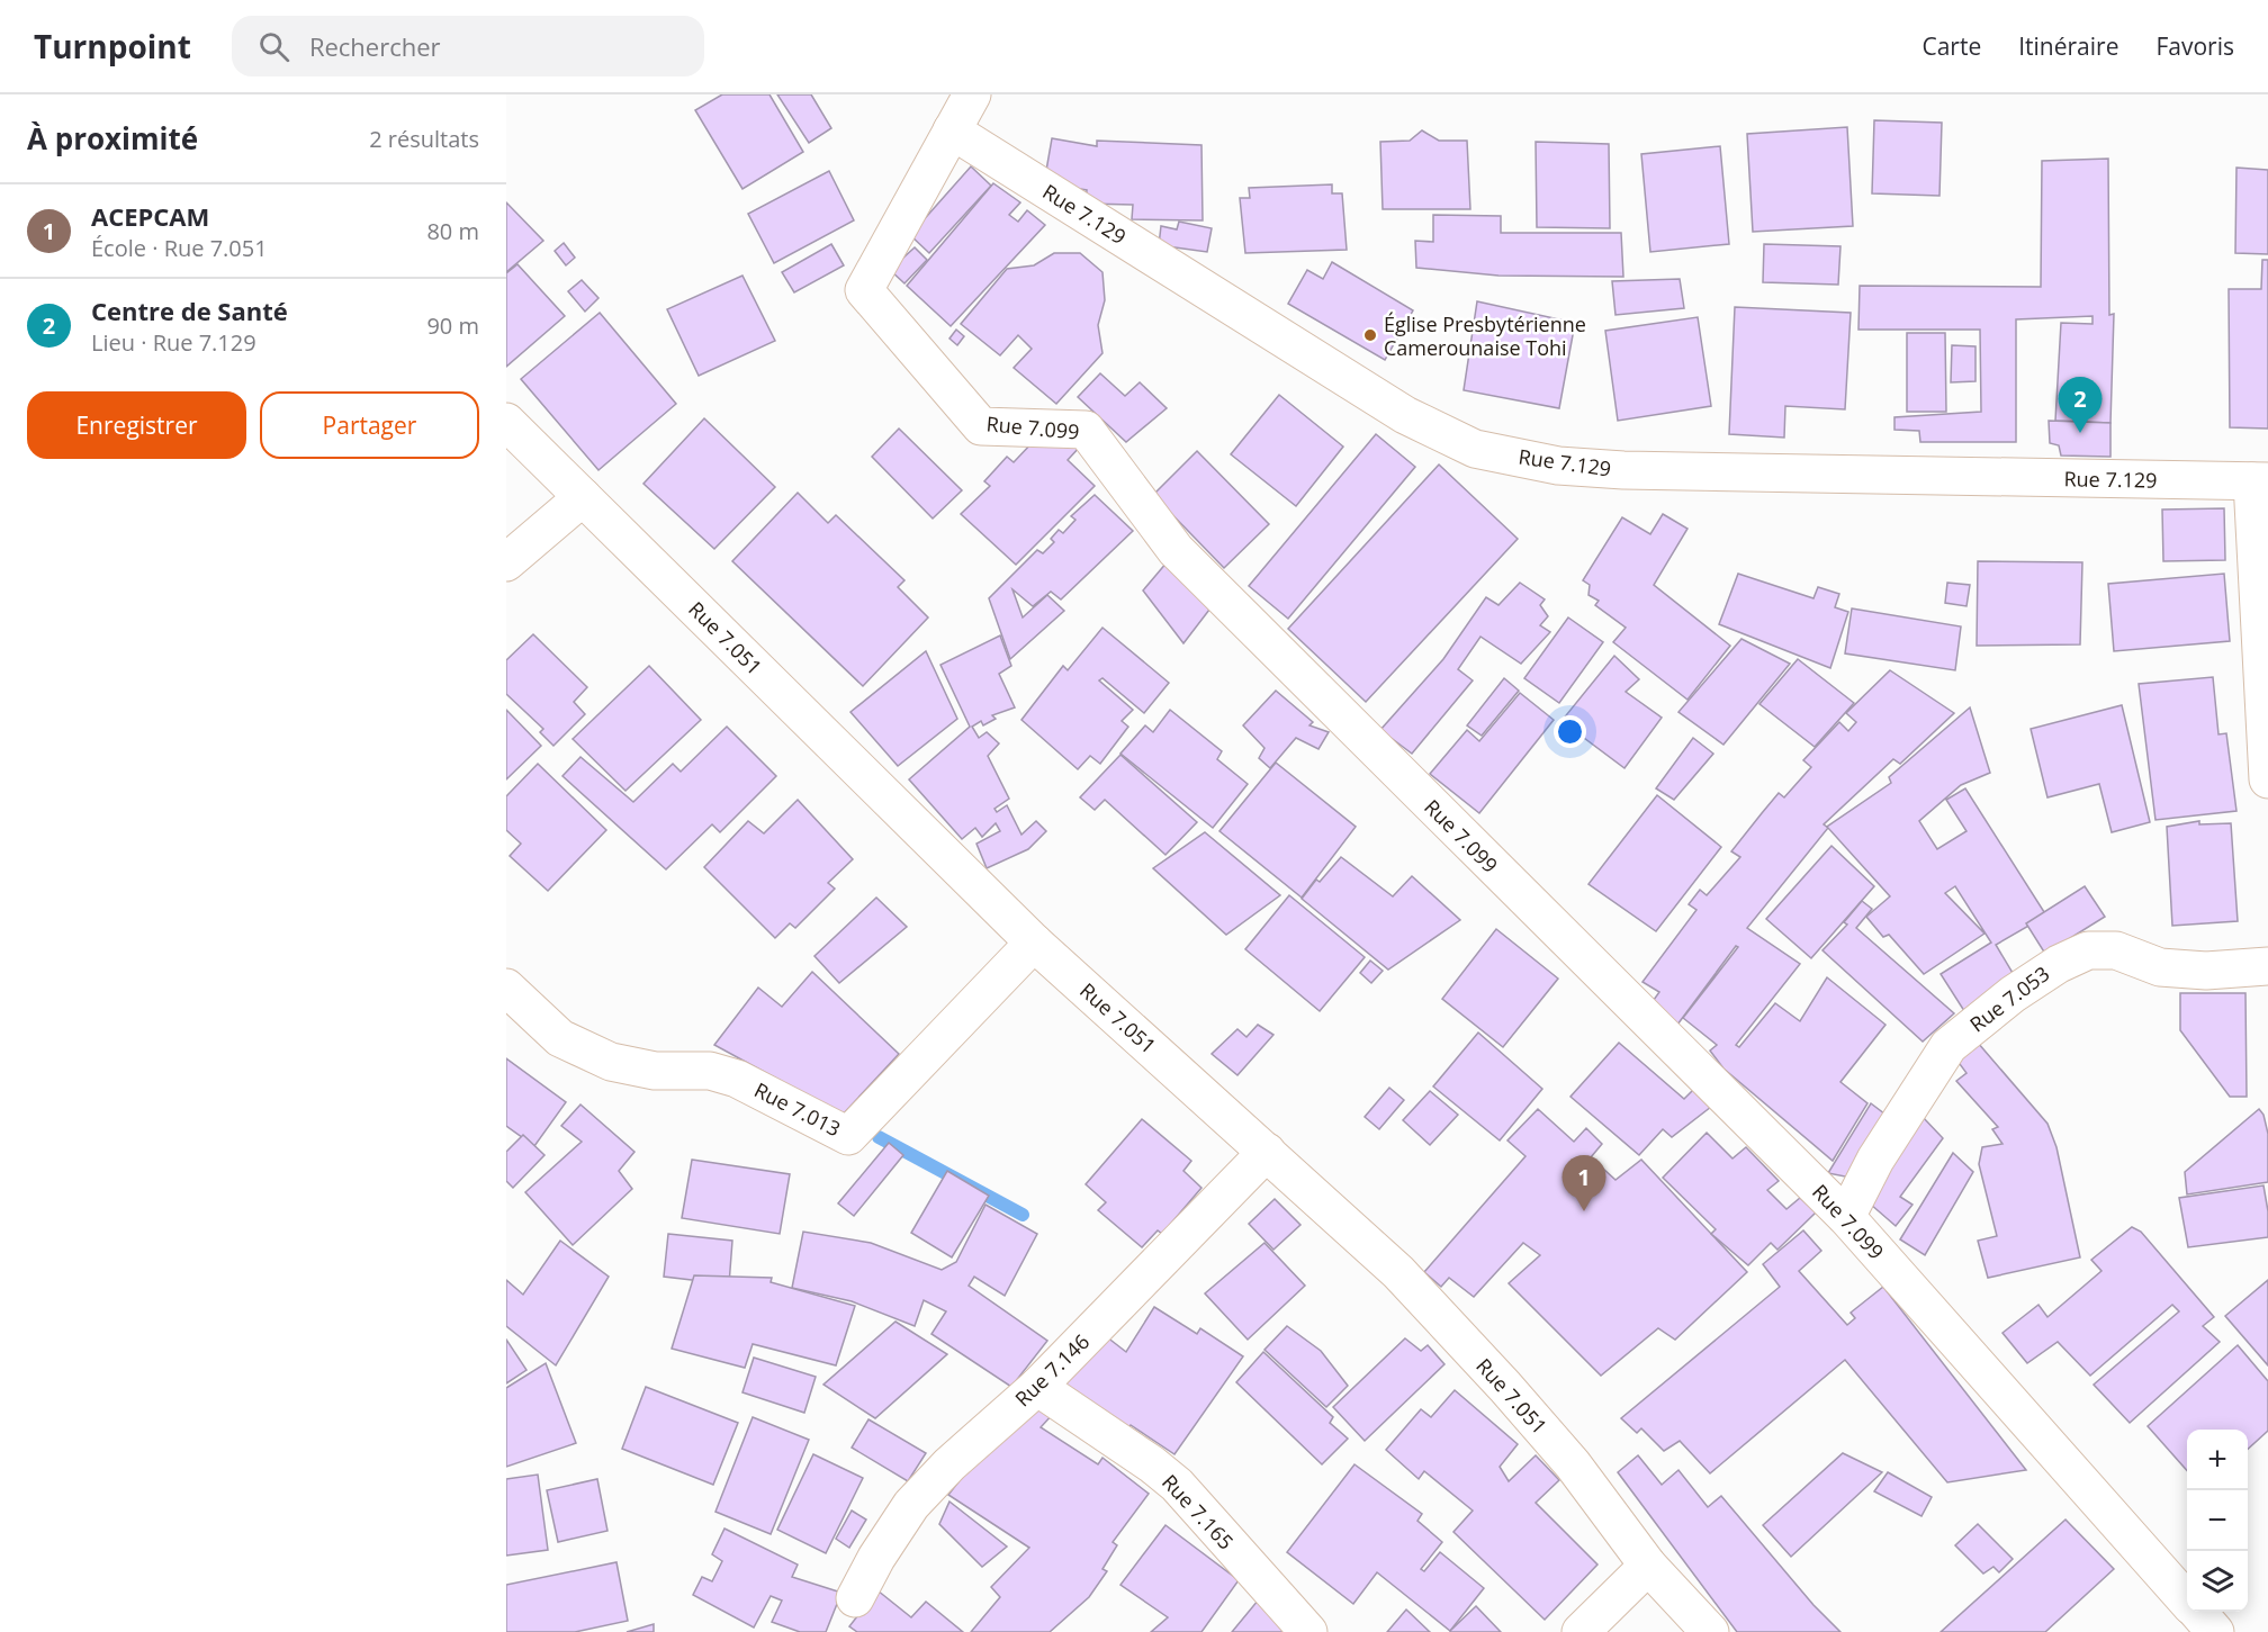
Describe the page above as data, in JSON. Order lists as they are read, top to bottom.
{
  "streets": {
    "street": [
      "Rue 7.129",
      "Rue 7.099",
      "Rue 7.051",
      "Rue 7.053",
      "Rue 7.013",
      "Rue 7.146",
      "Rue 7.165"
    ]
  },
  "crossings": [
    ["Rue 7.129", "Rue 7.099"],
    ["Rue 7.099", "Rue 7.053"],
    ["Rue 7.051", "Rue 7.013"],
    ["Rue 7.051", "Rue 7.146"],
    ["Rue 7.146", "Rue 7.165"]
  ],
  "places": ["Église Presbytérienne Camerounaise Tohi"],
  "page": {
    "header": "Turnpoint",
    "search": "Rechercher",
    "nav": ["Carte", "Itinéraire", "Favoris"],
    "heading": ["À proximité", "2 résultats"],
    "list": [
      {
        "mark": "1",
        "name": "ACEPCAM",
        "note": "École · Rue 7.051",
        "value": "80 m"
      },
      {
        "mark": "2",
        "name": "Centre de Santé",
        "note": "Lieu · Rue 7.129",
        "value": "90 m"
      }
    ],
    "buttons": ["Enregistrer", "Partager"],
    "pins": ["2", "1"],
    "map_buttons": ["+", "−"]
  }
}
